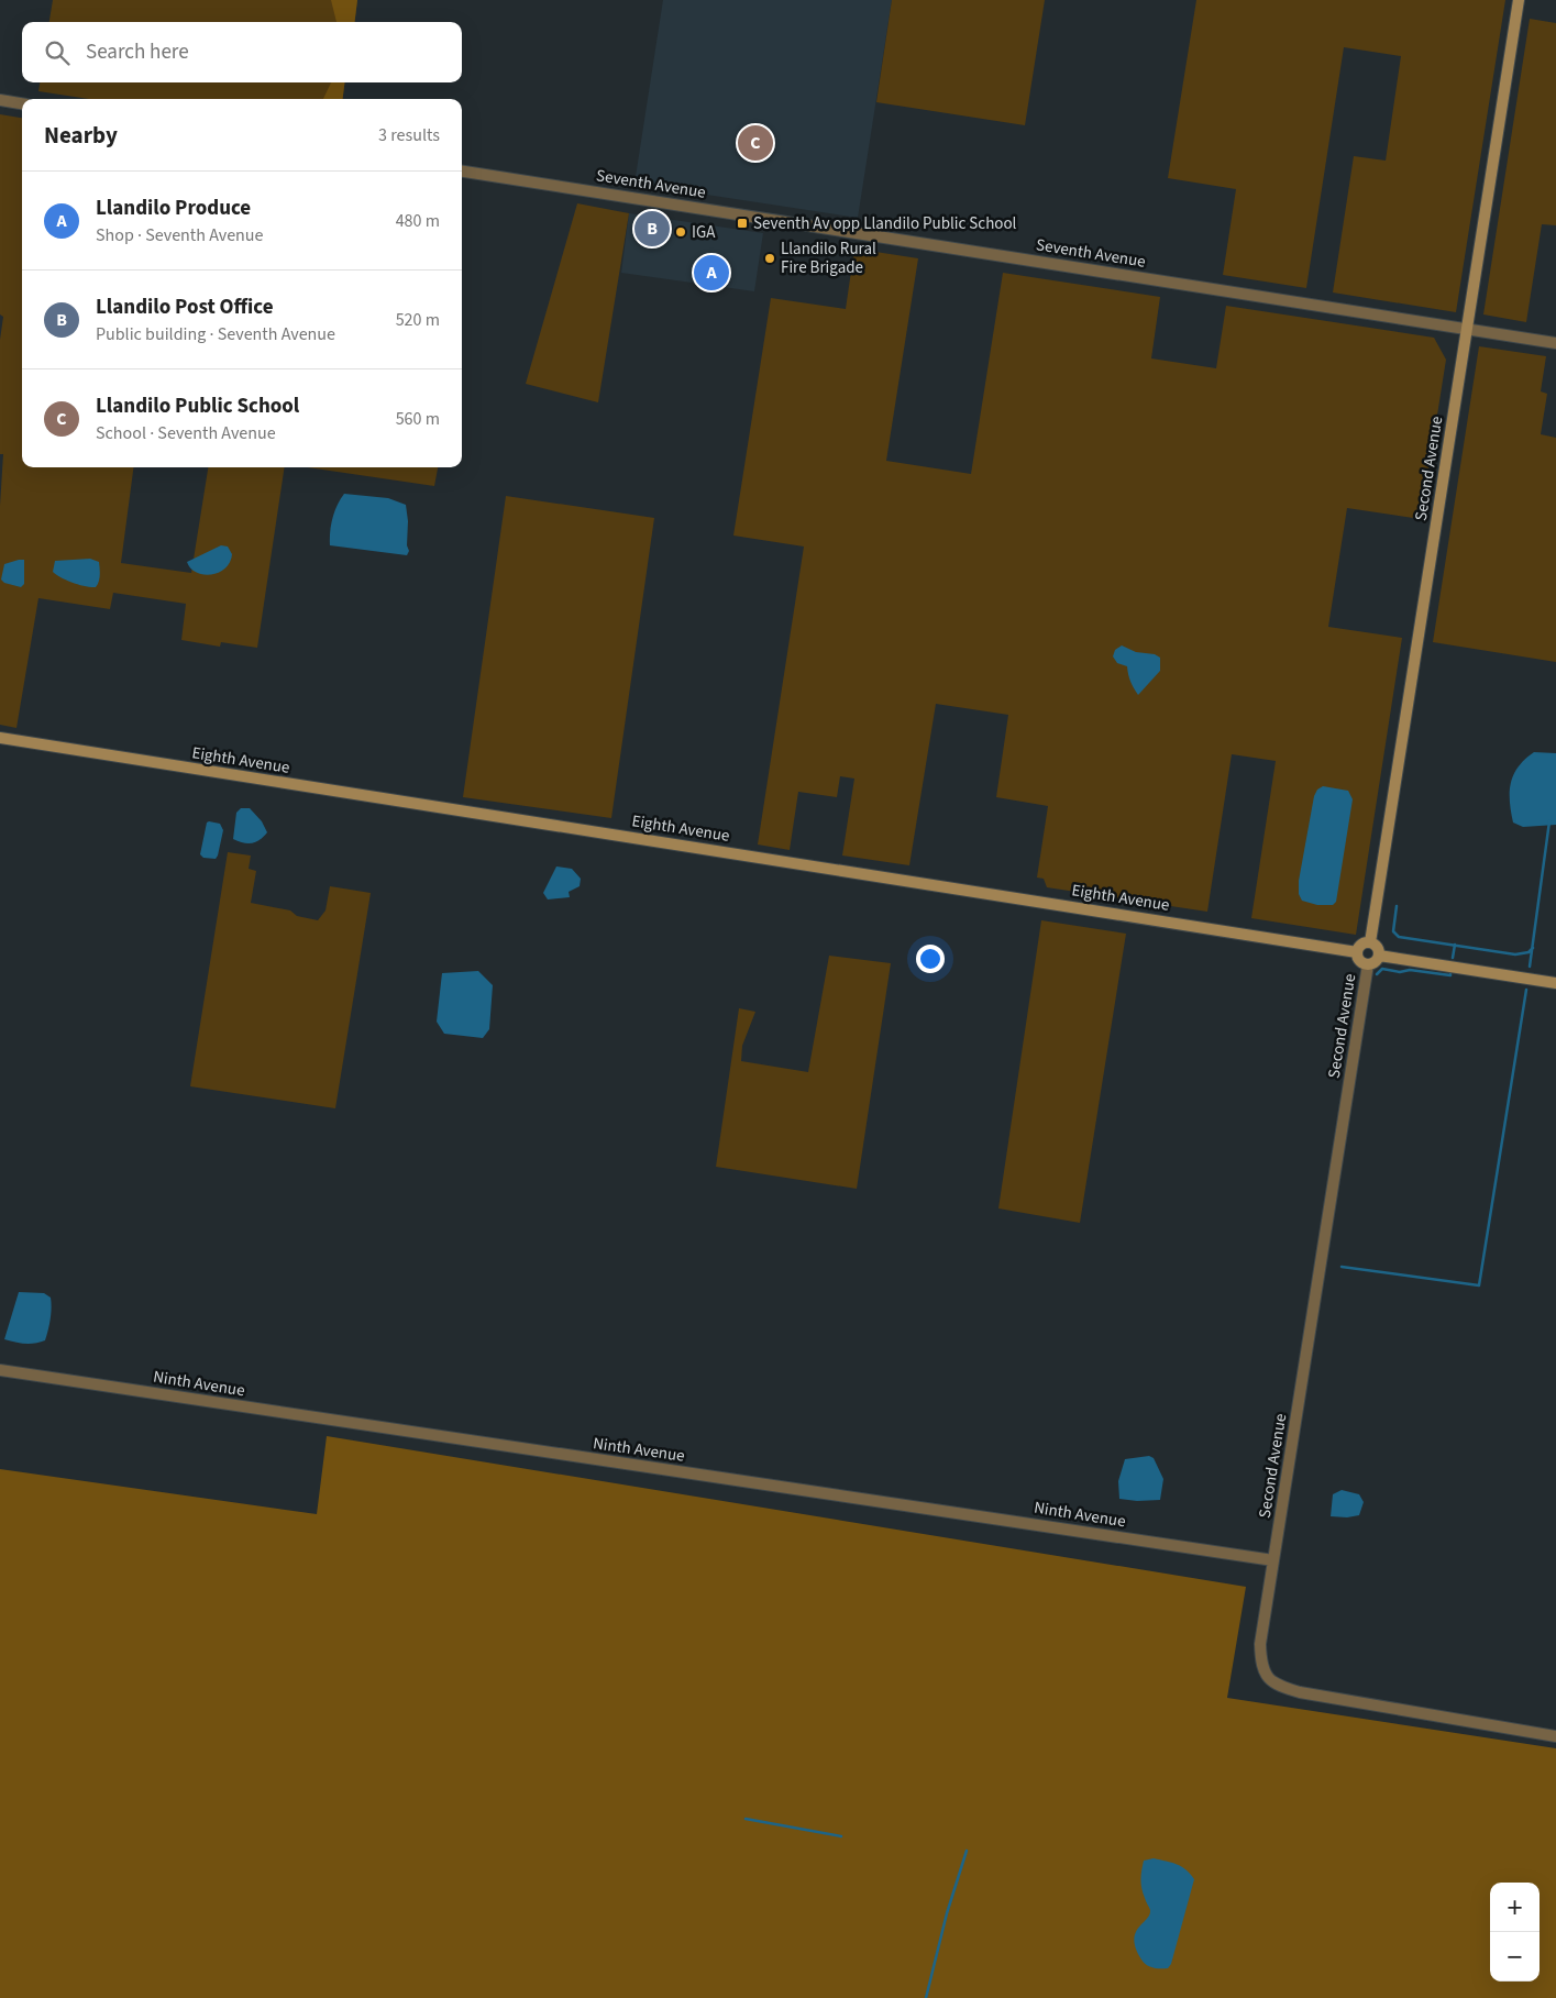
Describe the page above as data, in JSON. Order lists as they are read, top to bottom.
{
  "streets": {
    "main road": ["Second Avenue", "Eighth Avenue"],
    "street": ["Seventh Avenue", "Ninth Avenue"]
  },
  "crossings": [
    ["Seventh Avenue", "Second Avenue"],
    ["Second Avenue", "Eighth Avenue"],
    ["Second Avenue", "Ninth Avenue"]
  ],
  "places": {
    "transit": ["Seventh Av opp Llandilo Public School"],
    "other": ["IGA", "Llandilo Rural Fire Brigade"]
  },
  "page": {
    "search": "Search here",
    "heading": ["Nearby", "3 results"],
    "pins": ["C", "B", "A"],
    "list": [
      {
        "mark": "A",
        "name": "Llandilo Produce",
        "note": "Shop · Seventh Avenue",
        "value": "480 m"
      },
      {
        "mark": "B",
        "name": "Llandilo Post Office",
        "note": "Public building · Seventh Avenue",
        "value": "520 m"
      },
      {
        "mark": "C",
        "name": "Llandilo Public School",
        "note": "School · Seventh Avenue",
        "value": "560 m"
      }
    ],
    "map_buttons": ["+", "−"]
  }
}
